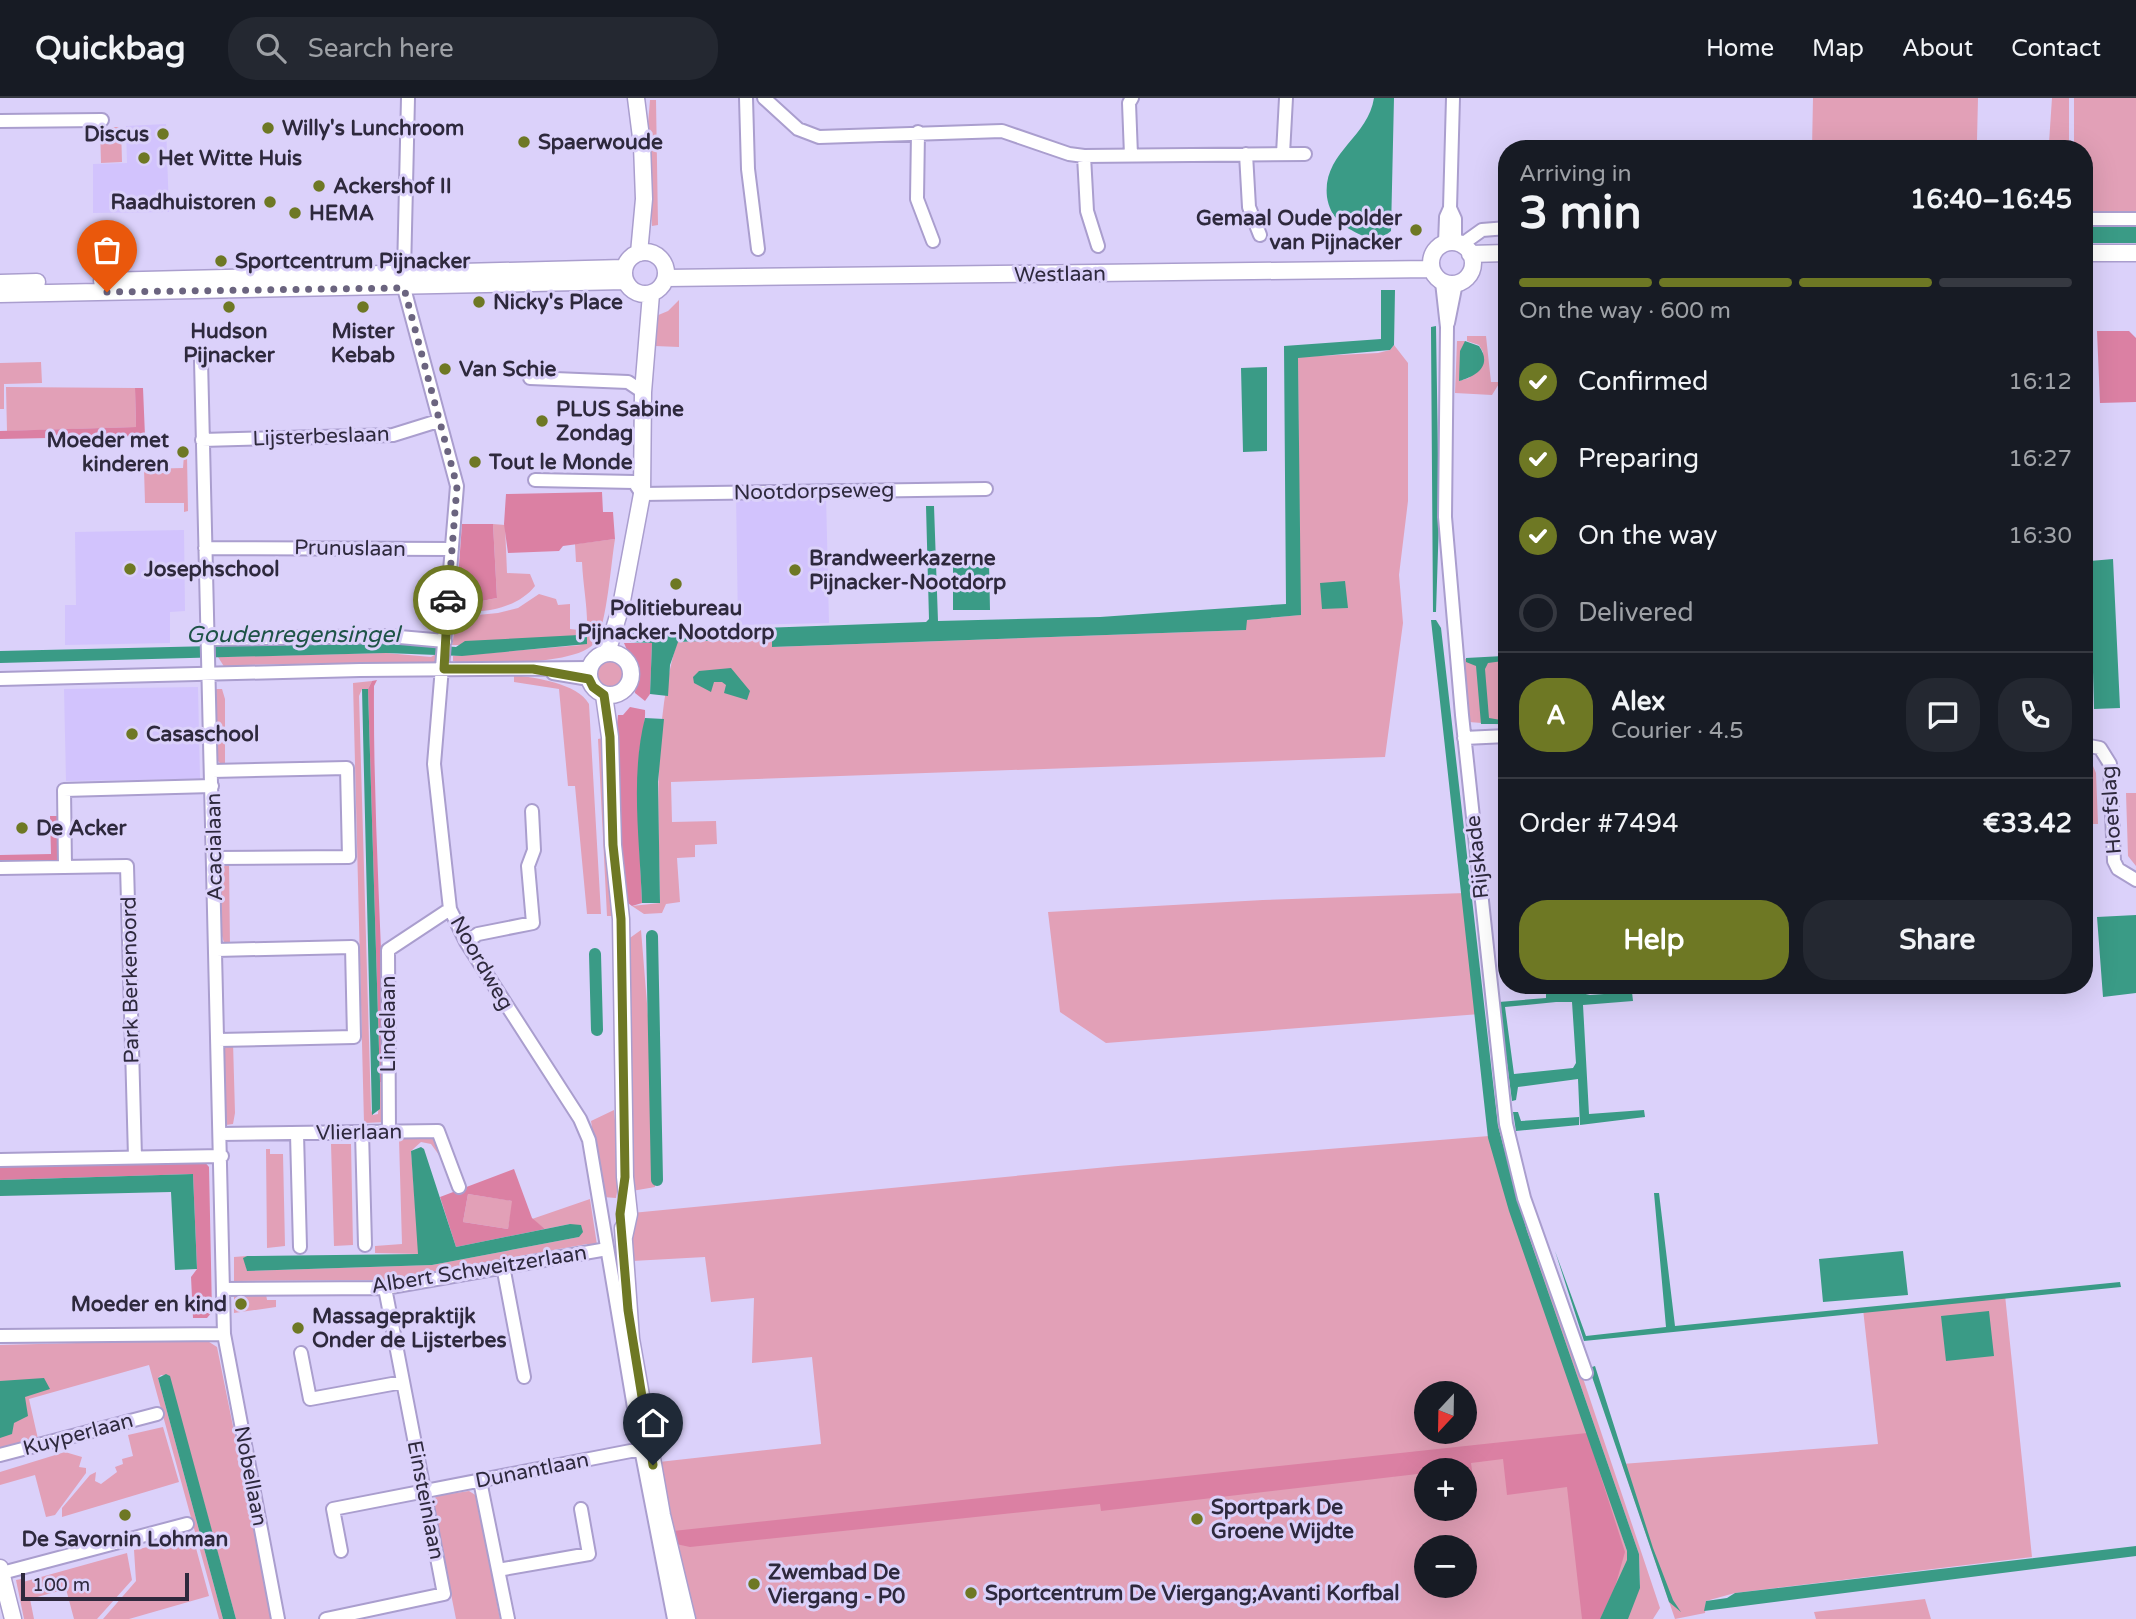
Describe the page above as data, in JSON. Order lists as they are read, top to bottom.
{
  "streets": {
    "main road": ["Westlaan", "Noordweg"],
    "street": [
      "Lijsterbeslaan",
      "Nootdorpseweg",
      "Prunuslaan",
      "Hoefslag",
      "Acacialaan",
      "Rijskade",
      "Park Berkenoord",
      "Lindelaan",
      "Vlierlaan",
      "Albert Schweitzerlaan",
      "Kuyperlaan",
      "Dunantlaan",
      "Nobellaan",
      "Einsteinlaan"
    ]
  },
  "crossings": [
    ["Lijsterbeslaan", "Acacialaan"],
    ["Lijsterbeslaan", "Noordweg"],
    ["Prunuslaan", "Acacialaan"],
    ["Prunuslaan", "Noordweg"],
    ["Acacialaan", "Vlierlaan"],
    ["Acacialaan", "Albert Schweitzerlaan"],
    ["Acacialaan", "Nobellaan"],
    ["Noordweg", "Lindelaan"],
    ["Noordweg", "Albert Schweitzerlaan"],
    ["Noordweg", "Dunantlaan"],
    ["Lindelaan", "Vlierlaan"],
    ["Albert Schweitzerlaan", "Einsteinlaan"],
    ["Dunantlaan", "Einsteinlaan"]
  ],
  "water": ["Goudenregensingel"],
  "places": [
    "Willy's Lunchroom",
    "Discus",
    "Spaerwoude",
    "Het Witte Huis",
    "Ackershof II",
    "Raadhuistoren",
    "HEMA",
    "Gemaal Oude polder van Pijnacker",
    "Sportcentrum Pijnacker",
    "Nicky's Place",
    "Hudson Pijnacker",
    "Mister Kebab",
    "Van Schie",
    "PLUS Sabine Zondag",
    "Moeder met kinderen",
    "Tout le Monde",
    "Josephschool",
    "Brandweerkazerne Pijnacker-Nootdorp",
    "Politiebureau Pijnacker-Nootdorp",
    "Casaschool",
    "De Acker",
    "Moeder en kind",
    "Massagepraktijk Onder de Lijsterbes",
    "De Savornin Lohman",
    "Sportpark De Groene Wijdte",
    "Zwembad De Viergang - P0",
    "Sportcentrum De Viergang;Avanti Korfbal"
  ],
  "scale_bar": "100 m",
  "north": "bottom",
  "page": {
    "header": "Quickbag",
    "search": "Search here",
    "nav": [
      "Home",
      "Map",
      "About",
      "Contact"
    ],
    "heading": ["3 min", "Arriving in", "16:40–16:45"],
    "panel": [
      "Alex",
      "Courier · 4.5",
      "Order #7494",
      "€33.42"
    ],
    "bar": "On the way · 600 m",
    "list": [
      ["Confirmed", "16:12"],
      ["Preparing", "16:27"],
      ["On the way", "16:30"],
      "Delivered"
    ],
    "round": "A",
    "buttons": ["Help", "Share"],
    "map_buttons": ["+", "−"],
    "scale": "100 m"
  }
}
